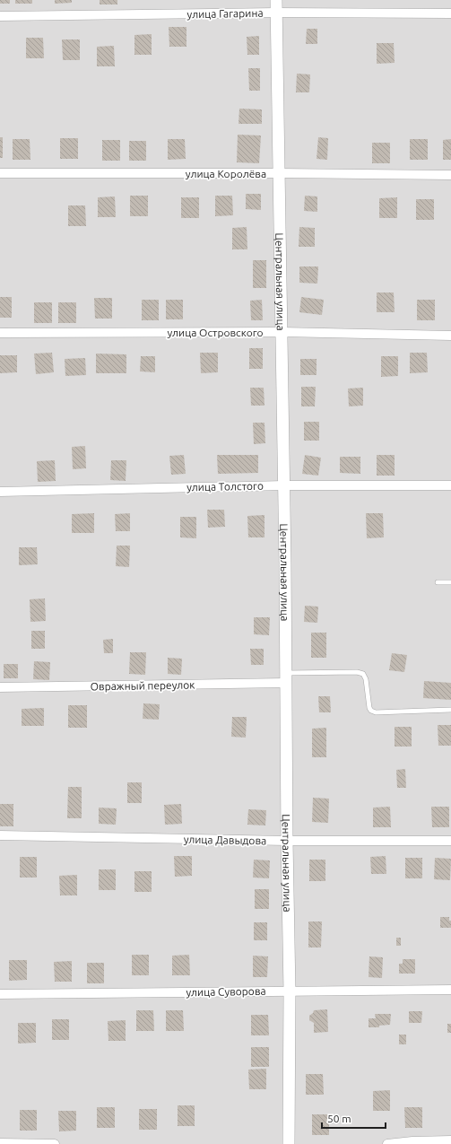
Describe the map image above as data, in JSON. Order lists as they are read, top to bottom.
{
  "streets": {
    "street": [
      "улица Гагарина",
      "улица Королёва",
      "Центральная улица",
      "улица Островского",
      "улица Толстого",
      "Овражный переулок",
      "улица Давыдова",
      "улица Суворова"
    ]
  },
  "crossings": [
    ["улица Гагарина", "Центральная улица"],
    ["улица Королёва", "Центральная улица"],
    ["Центральная улица", "улица Островского"],
    ["Центральная улица", "улица Толстого"],
    ["Центральная улица", "Овражный переулок"],
    ["Центральная улица", "улица Давыдова"],
    ["Центральная улица", "улица Суворова"]
  ],
  "scale_bar": "50 m"
}
